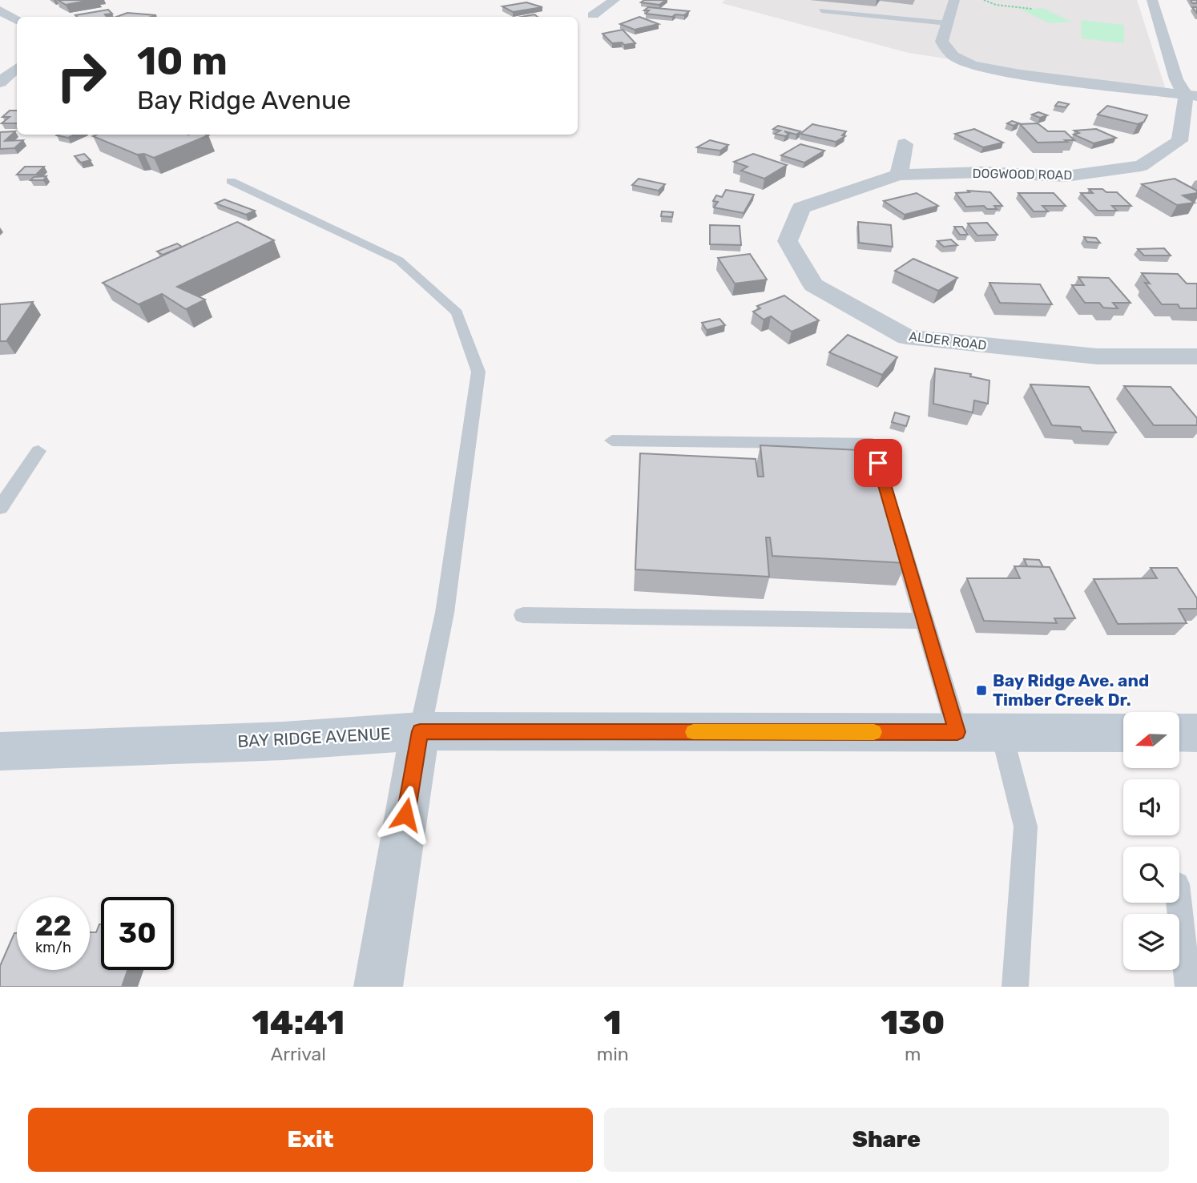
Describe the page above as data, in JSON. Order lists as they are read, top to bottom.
{
  "streets": {
    "main road": ["BAY RIDGE AVENUE"],
    "street": ["DOGWOOD ROAD", "ALDER ROAD"]
  },
  "crossings": [
    ["DOGWOOD ROAD", "ALDER ROAD"]
  ],
  "places": {
    "transit": ["Bay Ridge Ave. and Timber Creek Dr."]
  },
  "north": "left",
  "page": {
    "turn": ["10 m", "Bay Ridge Avenue"],
    "speed": "22 km/h",
    "limit": "30",
    "eta": [
      "14:41",
      "Arrival",
      "1",
      "min",
      "130",
      "m"
    ],
    "buttons": ["Exit", "Share"]
  }
}
